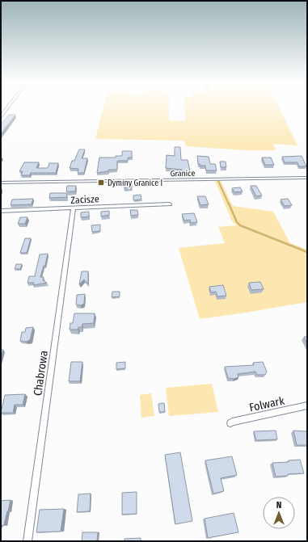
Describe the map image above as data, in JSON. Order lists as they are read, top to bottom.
{
  "streets": {
    "street": [
      "Granice",
      "Zacisze",
      "Chabrowa",
      "Folwark"
    ]
  },
  "crossings": [
    ["Zacisze", "Chabrowa"]
  ],
  "places": {
    "transit": ["Dyminy Granice I"]
  },
  "north": "top"
}
